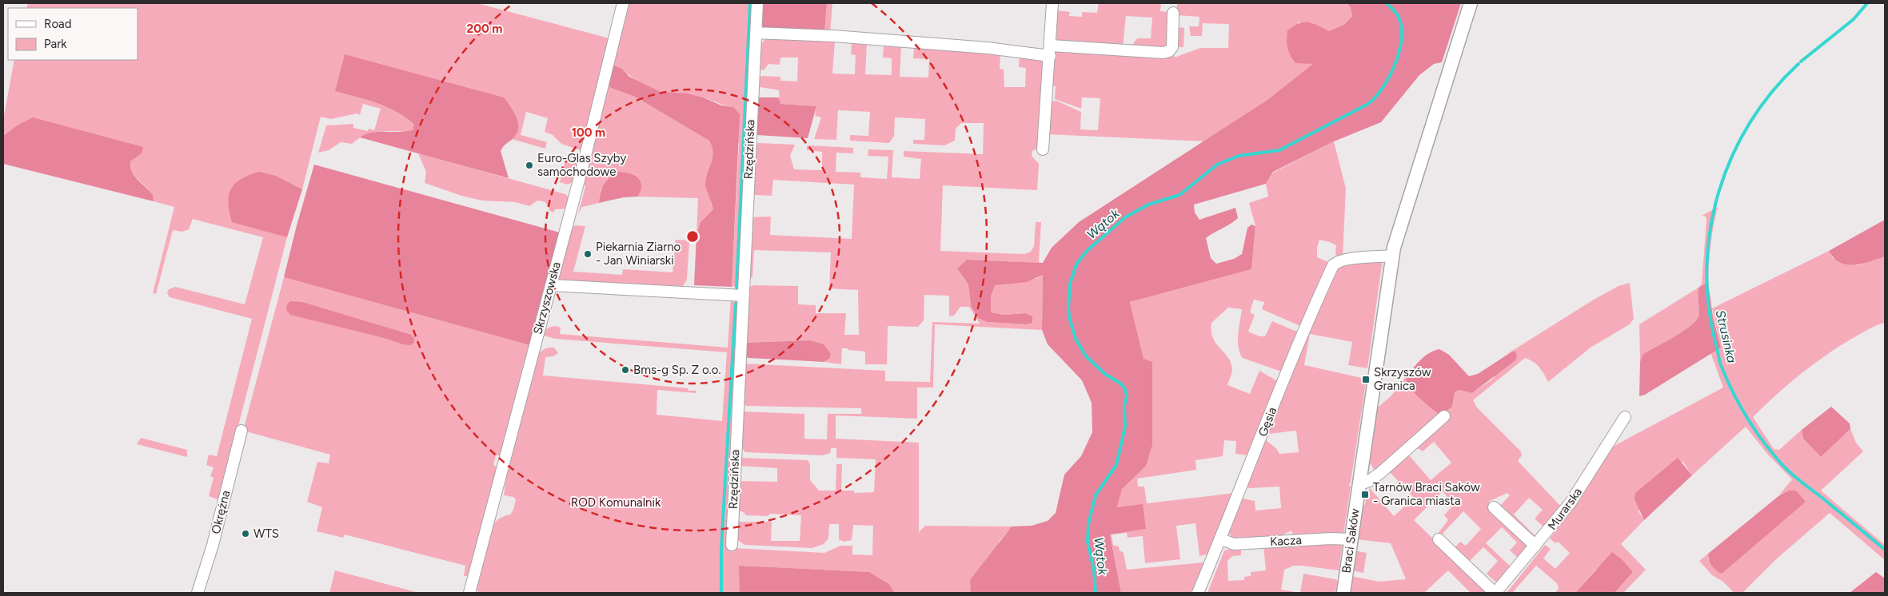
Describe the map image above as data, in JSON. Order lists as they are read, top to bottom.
{
  "streets": {
    "street": [
      "Rzędzińska",
      "Skrzyszowska",
      "Gęsia",
      "Murarska",
      "Okrężna",
      "Kacza",
      "Braci Saków"
    ]
  },
  "crossings": [
    ["Gęsia", "Kacza"],
    ["Gęsia", "Braci Saków"],
    ["Kacza", "Braci Saków"]
  ],
  "water": ["Wątok", "Strusinka"],
  "parks": ["ROD Komunalnik"],
  "places": {
    "other": [
      "Euro-Glas Szyby samochodowe",
      "Piekarnia Ziarno - Jan Winiarski",
      "Bms-g Sp. Z o.o.",
      "WTS"
    ],
    "transit": ["Skrzyszów Granica", "Tarnów Braci Saków - Granica miasta"]
  },
  "legend": ["Road", "Park"],
  "rings": ["200 m", "100 m"]
}
